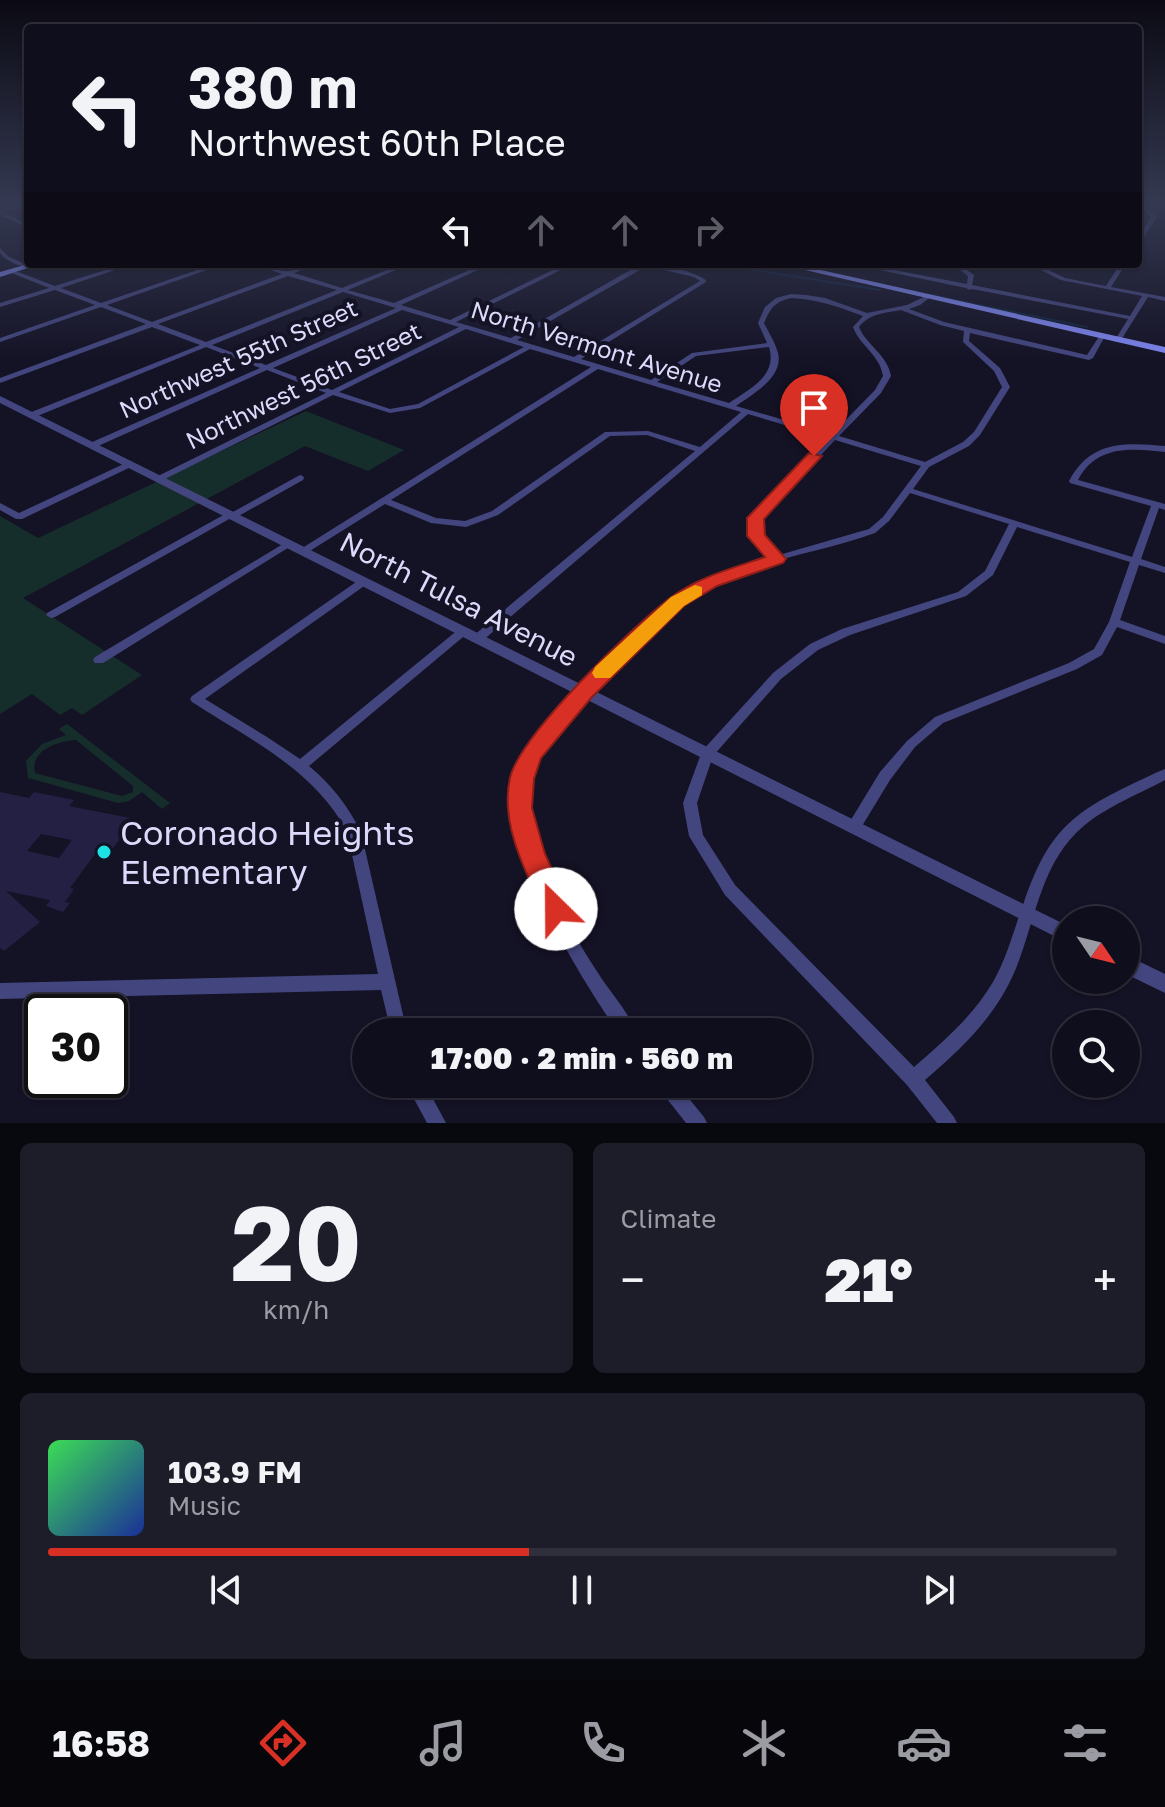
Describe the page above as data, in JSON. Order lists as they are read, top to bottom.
{
  "streets": {
    "street": [
      "North Vermont Avenue",
      "Northwest 55th Street",
      "Northwest 56th Street",
      "North Tulsa Avenue"
    ]
  },
  "crossings": [
    ["North Vermont Avenue", "Northwest 55th Street"],
    ["North Vermont Avenue", "Northwest 56th Street"],
    ["Northwest 55th Street", "North Tulsa Avenue"],
    ["Northwest 56th Street", "North Tulsa Avenue"]
  ],
  "places": ["Coronado Heights Elementary"],
  "north": "bottom right",
  "page": {
    "turn": ["380 m", "Northwest 60th Place"],
    "limit": "30",
    "trip": "17:00 · 2 min · 560 m",
    "tile": [
      ["20", "km/h"],
      "Climate"
    ],
    "heat": ["−", "21°", "+"],
    "song": ["103.9 FM", "Music"],
    "tabs": "16:58"
  }
}
